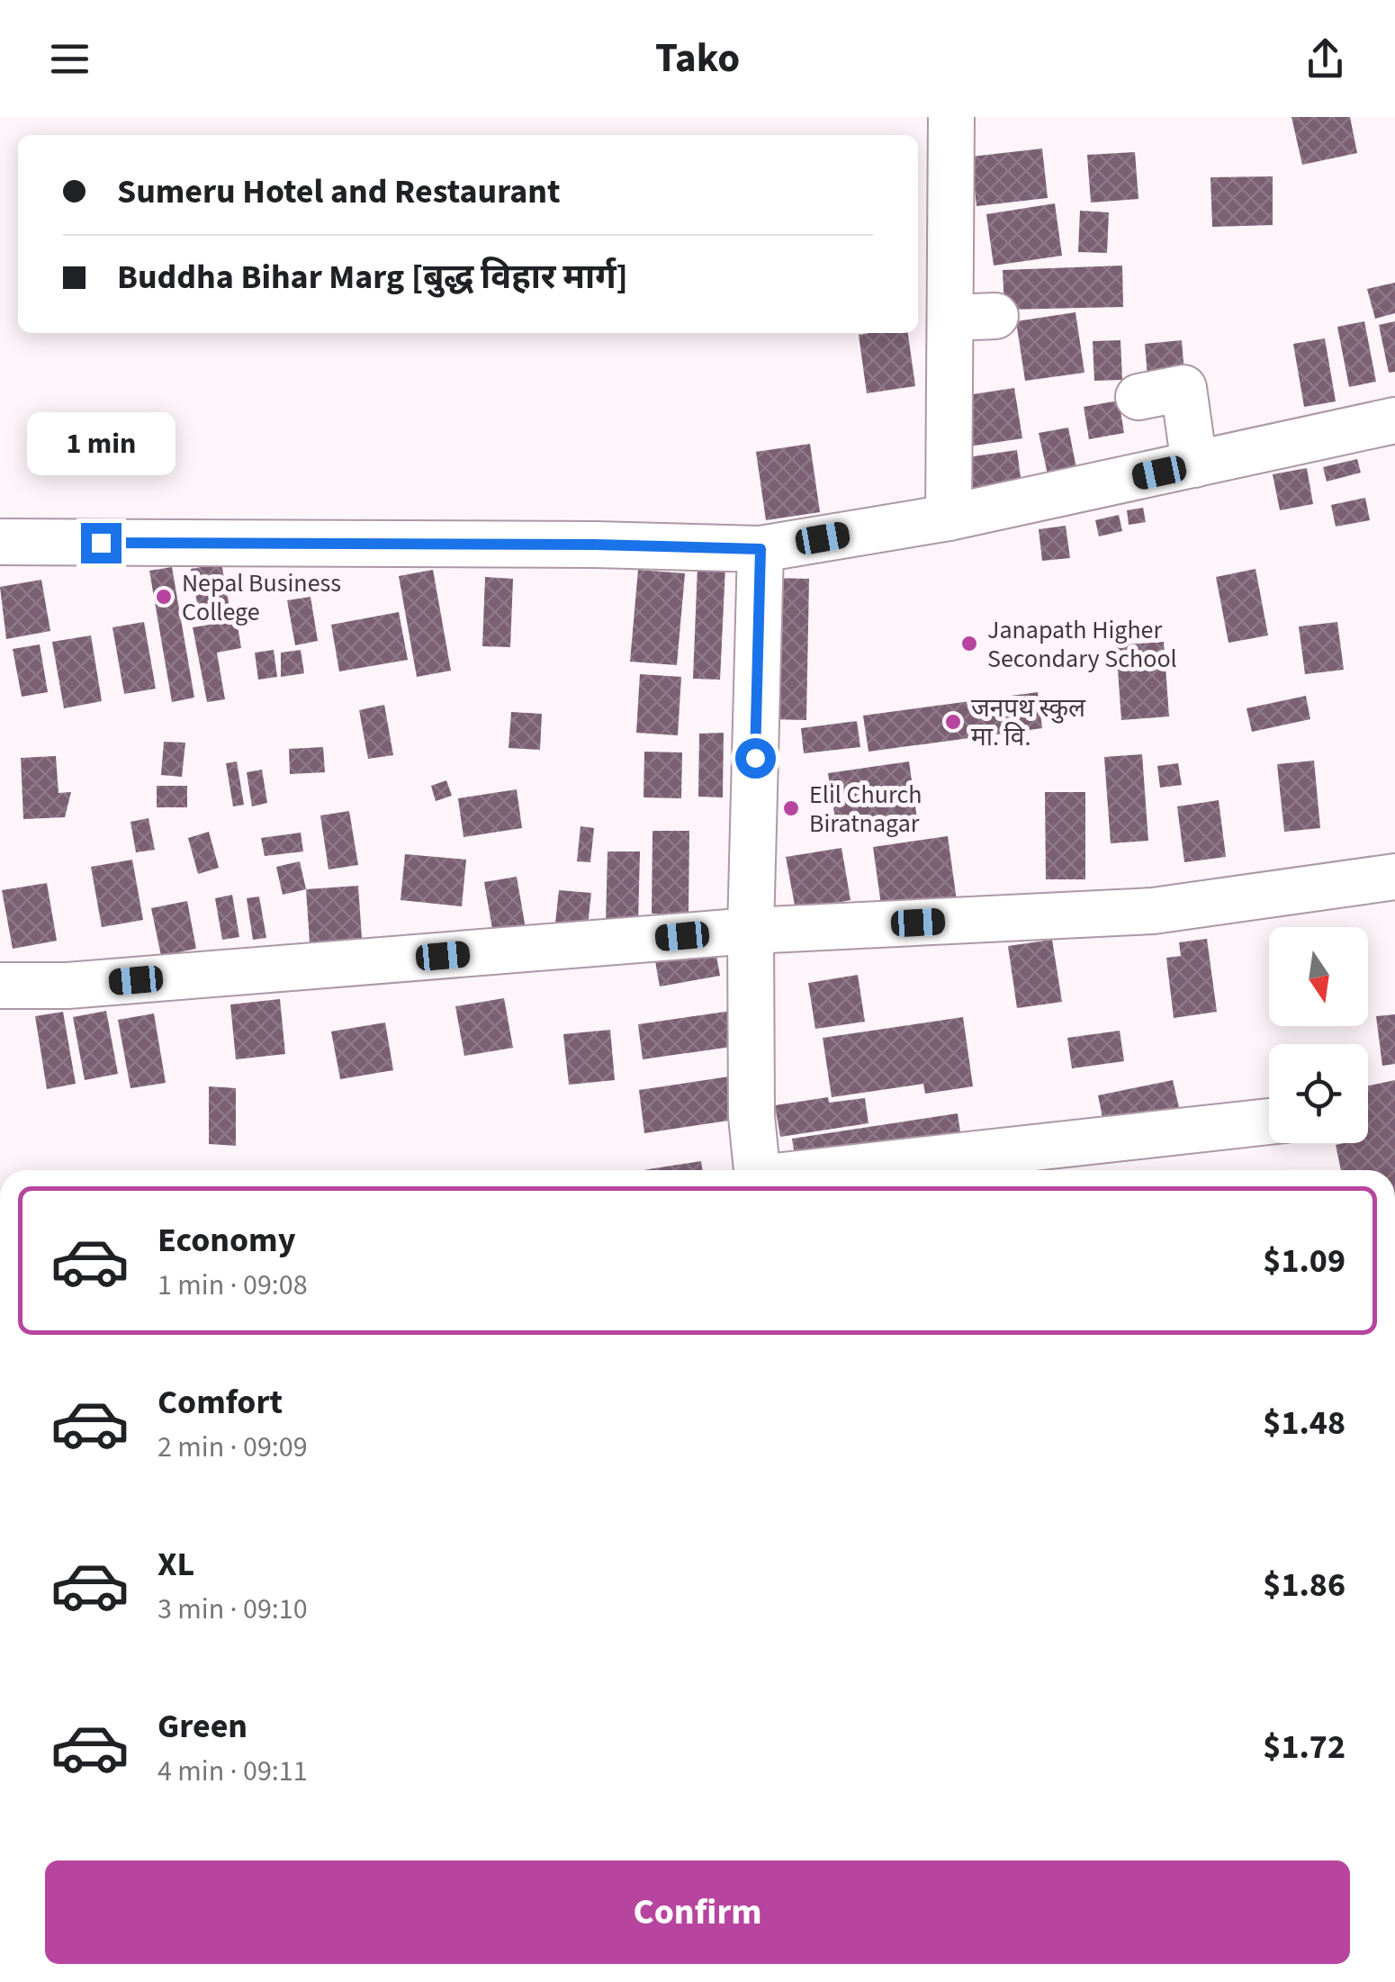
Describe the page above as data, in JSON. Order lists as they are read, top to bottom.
{
  "places": [
    "Nepal Business College",
    "Janapath Higher Secondary School",
    "जनपथ स्कुल मा. वि.",
    "Elil Church Biratnagar"
  ],
  "north": "bottom",
  "page": {
    "header": "Tako",
    "banner": ["Sumeru Hotel and Restaurant", "Buddha Bihar Marg [बुद्ध विहार मार्ग]"],
    "bubble": "1 min",
    "list": [
      {
        "name": "Economy",
        "note": "1 min · 09:08",
        "value": "$1.09"
      },
      {
        "name": "Comfort",
        "note": "2 min · 09:09",
        "value": "$1.48"
      },
      {
        "name": "XL",
        "note": "3 min · 09:10",
        "value": "$1.86"
      },
      {
        "name": "Green",
        "note": "4 min · 09:11",
        "value": "$1.72"
      }
    ],
    "buttons": "Confirm"
  }
}
